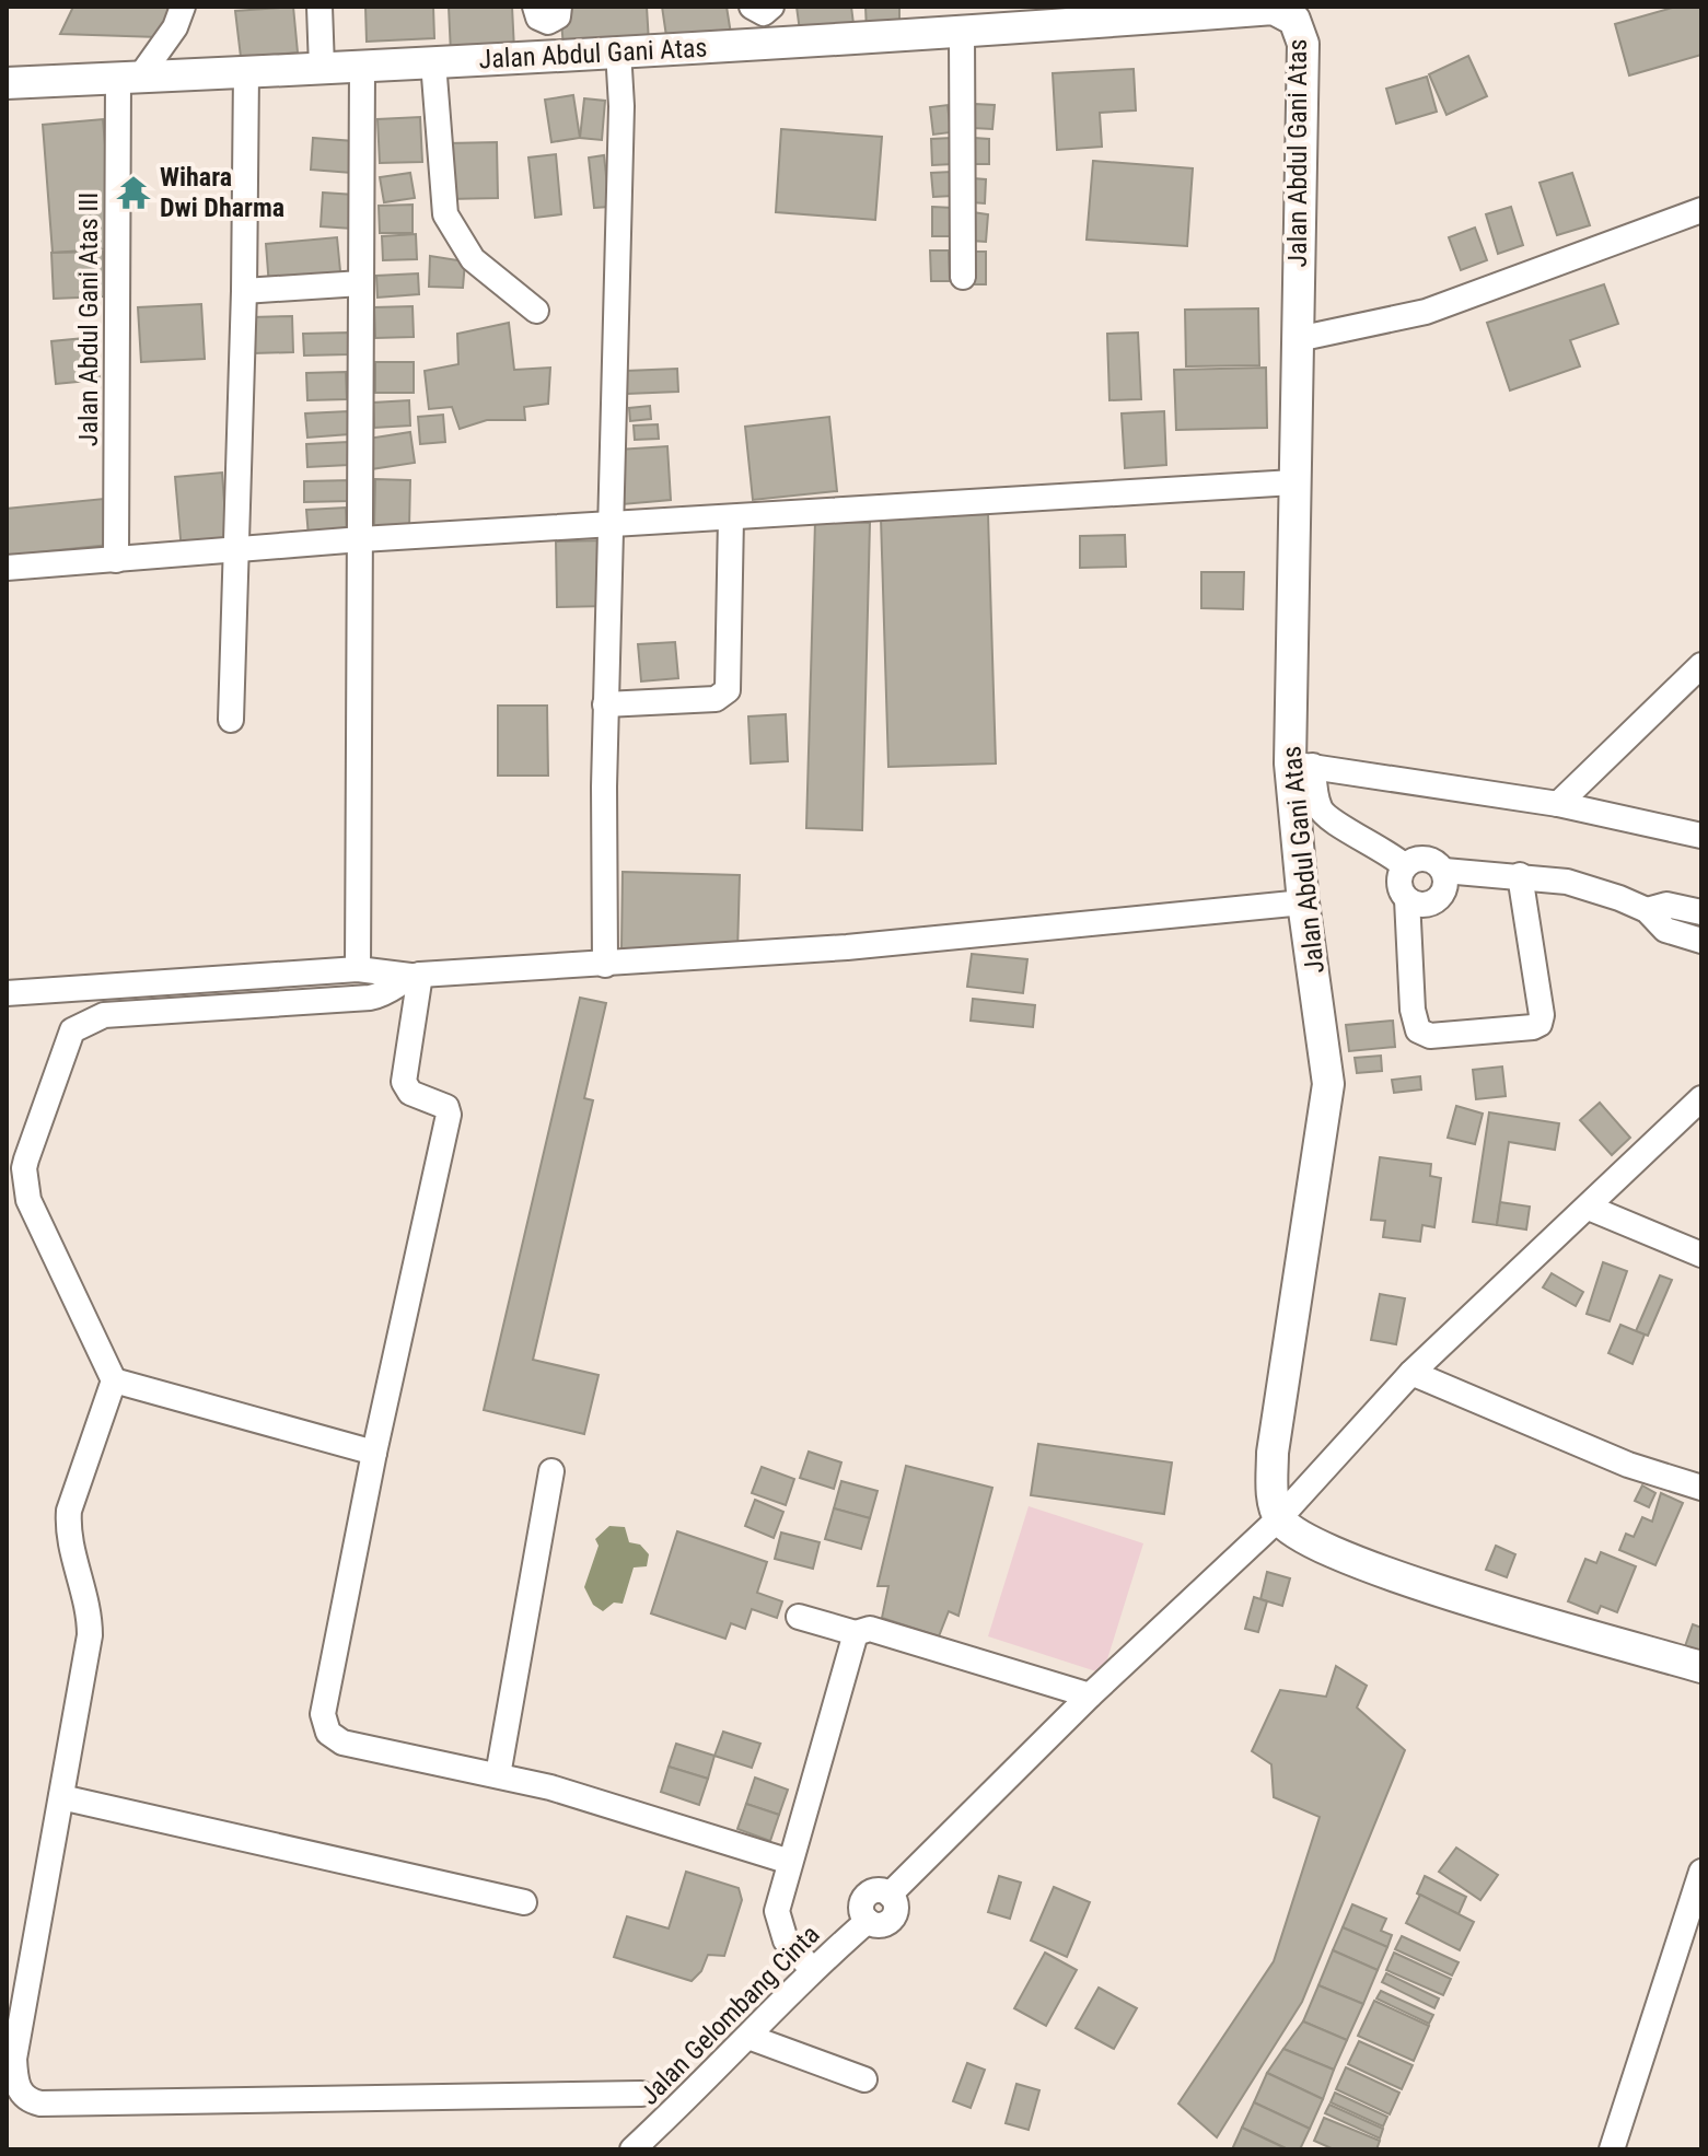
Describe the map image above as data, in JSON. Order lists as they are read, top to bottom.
{
  "streets": {
    "street": ["Jalan Abdul Gani Atas", "Jalan Abdul Gani Atas III", "Jalan Gelombang Cinta"]
  },
  "crossings": [
    ["Jalan Abdul Gani Atas", "Jalan Abdul Gani Atas III"]
  ],
  "places": {
    "temple": ["Wihara Dwi Dharma"]
  }
}
